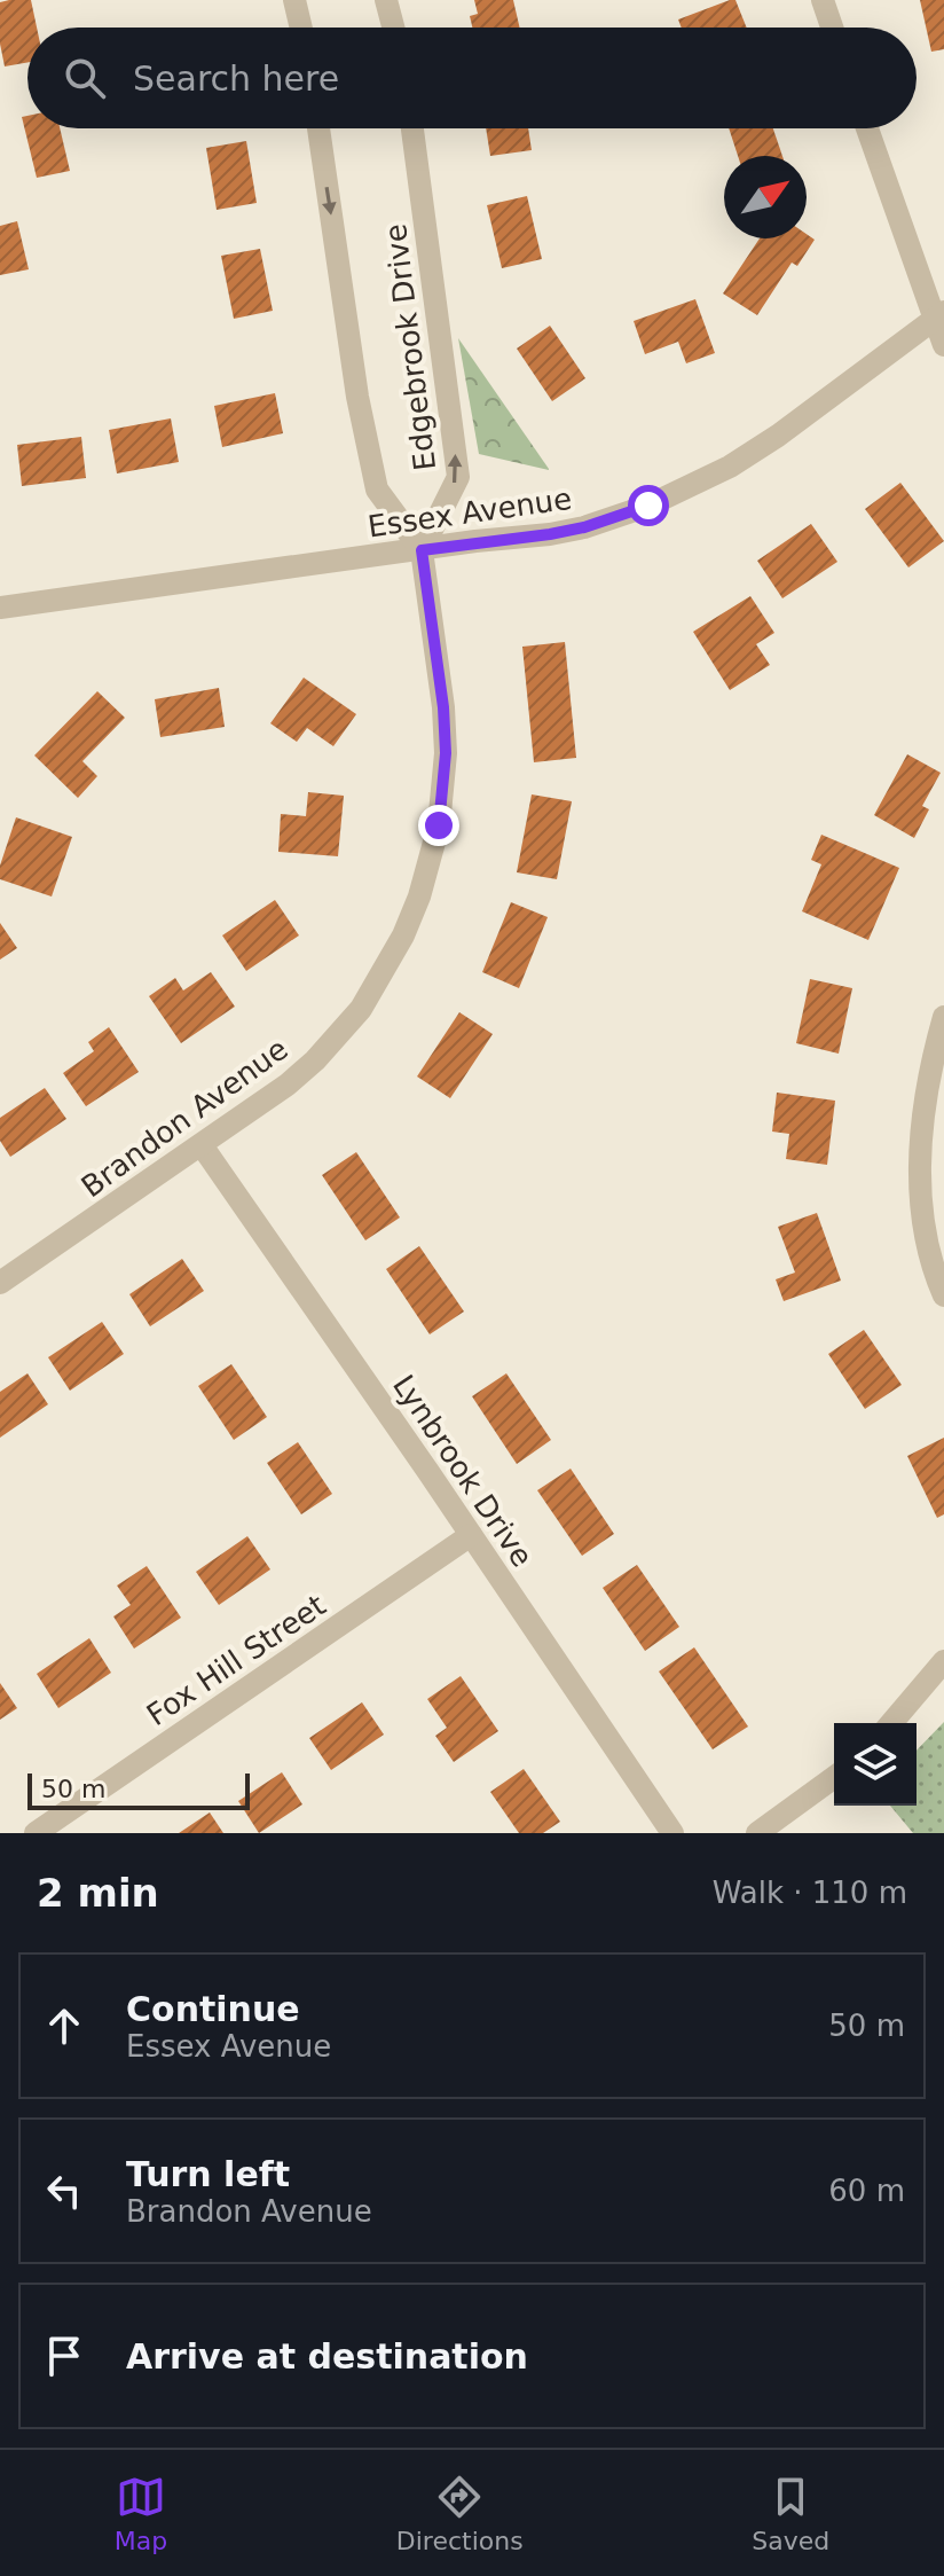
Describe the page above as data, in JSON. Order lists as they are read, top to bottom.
{
  "streets": {
    "street": [
      "Edgebrook Drive",
      "Essex Avenue",
      "Brandon Avenue",
      "Lynbrook Drive",
      "Fox Hill Street"
    ]
  },
  "crossings": [
    ["Edgebrook Drive", "Essex Avenue"],
    ["Edgebrook Drive", "Brandon Avenue"],
    ["Essex Avenue", "Brandon Avenue"],
    ["Brandon Avenue", "Lynbrook Drive"],
    ["Lynbrook Drive", "Fox Hill Street"]
  ],
  "scale_bar": "50 m",
  "north": "top right",
  "page": {
    "search": "Search here",
    "scale": "50 m",
    "heading": ["2 min", "Walk · 110 m"],
    "list": [
      ["Continue", "Essex Avenue", "50 m"],
      ["Turn left", "Brandon Avenue", "60 m"],
      "Arrive at destination"
    ],
    "nav": ["Map", "Directions", "Saved"]
  }
}
